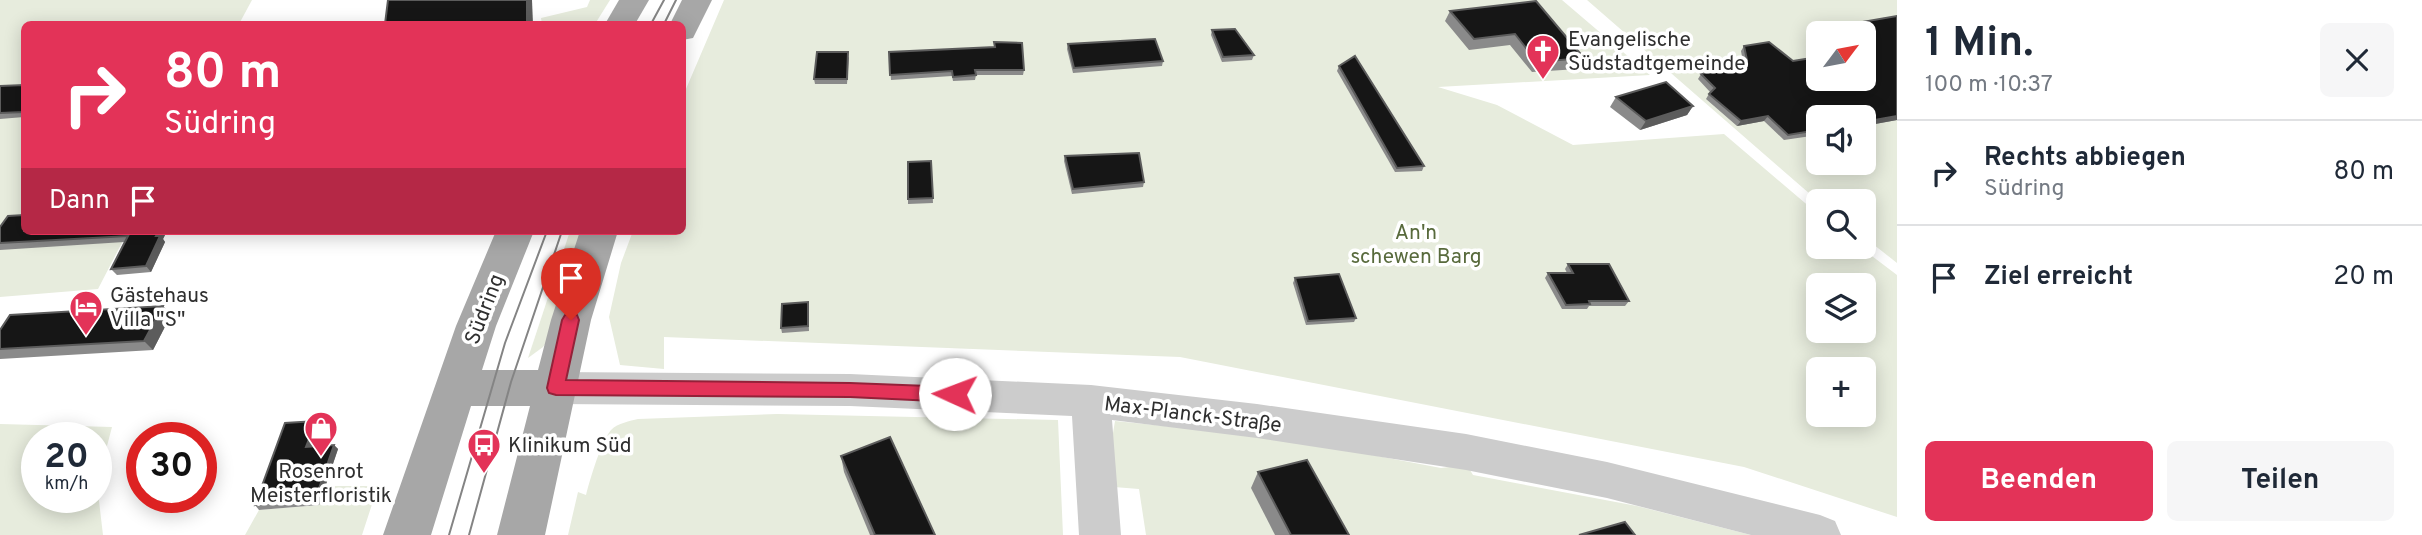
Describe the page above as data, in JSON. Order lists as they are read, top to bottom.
{
  "streets": {
    "main road": ["Südring"],
    "street": ["Max-Planck-Straße"]
  },
  "parks": ["An'n schewen Barg"],
  "places": {
    "church": ["Evangelische Südstadtgemeinde"],
    "hotel": ["Gästehaus Villa \"S\""],
    "shop": ["Rosenrot Meisterfloristik"],
    "bus stop": ["Klinikum Süd"]
  },
  "north": "top right",
  "page": {
    "heading": ["1 Min.", "100 m · 10:37"],
    "map_buttons": "+",
    "turn": ["80 m", "Südring"],
    "list": [
      {
        "name": "Rechts abbiegen",
        "note": "Südring",
        "value": "80 m"
      },
      {
        "name": "Ziel erreicht",
        "value": "20 m"
      }
    ],
    "then": "Dann",
    "speed": "20 km/h",
    "limit": "30",
    "buttons": ["Beenden", "Teilen"]
  }
}
